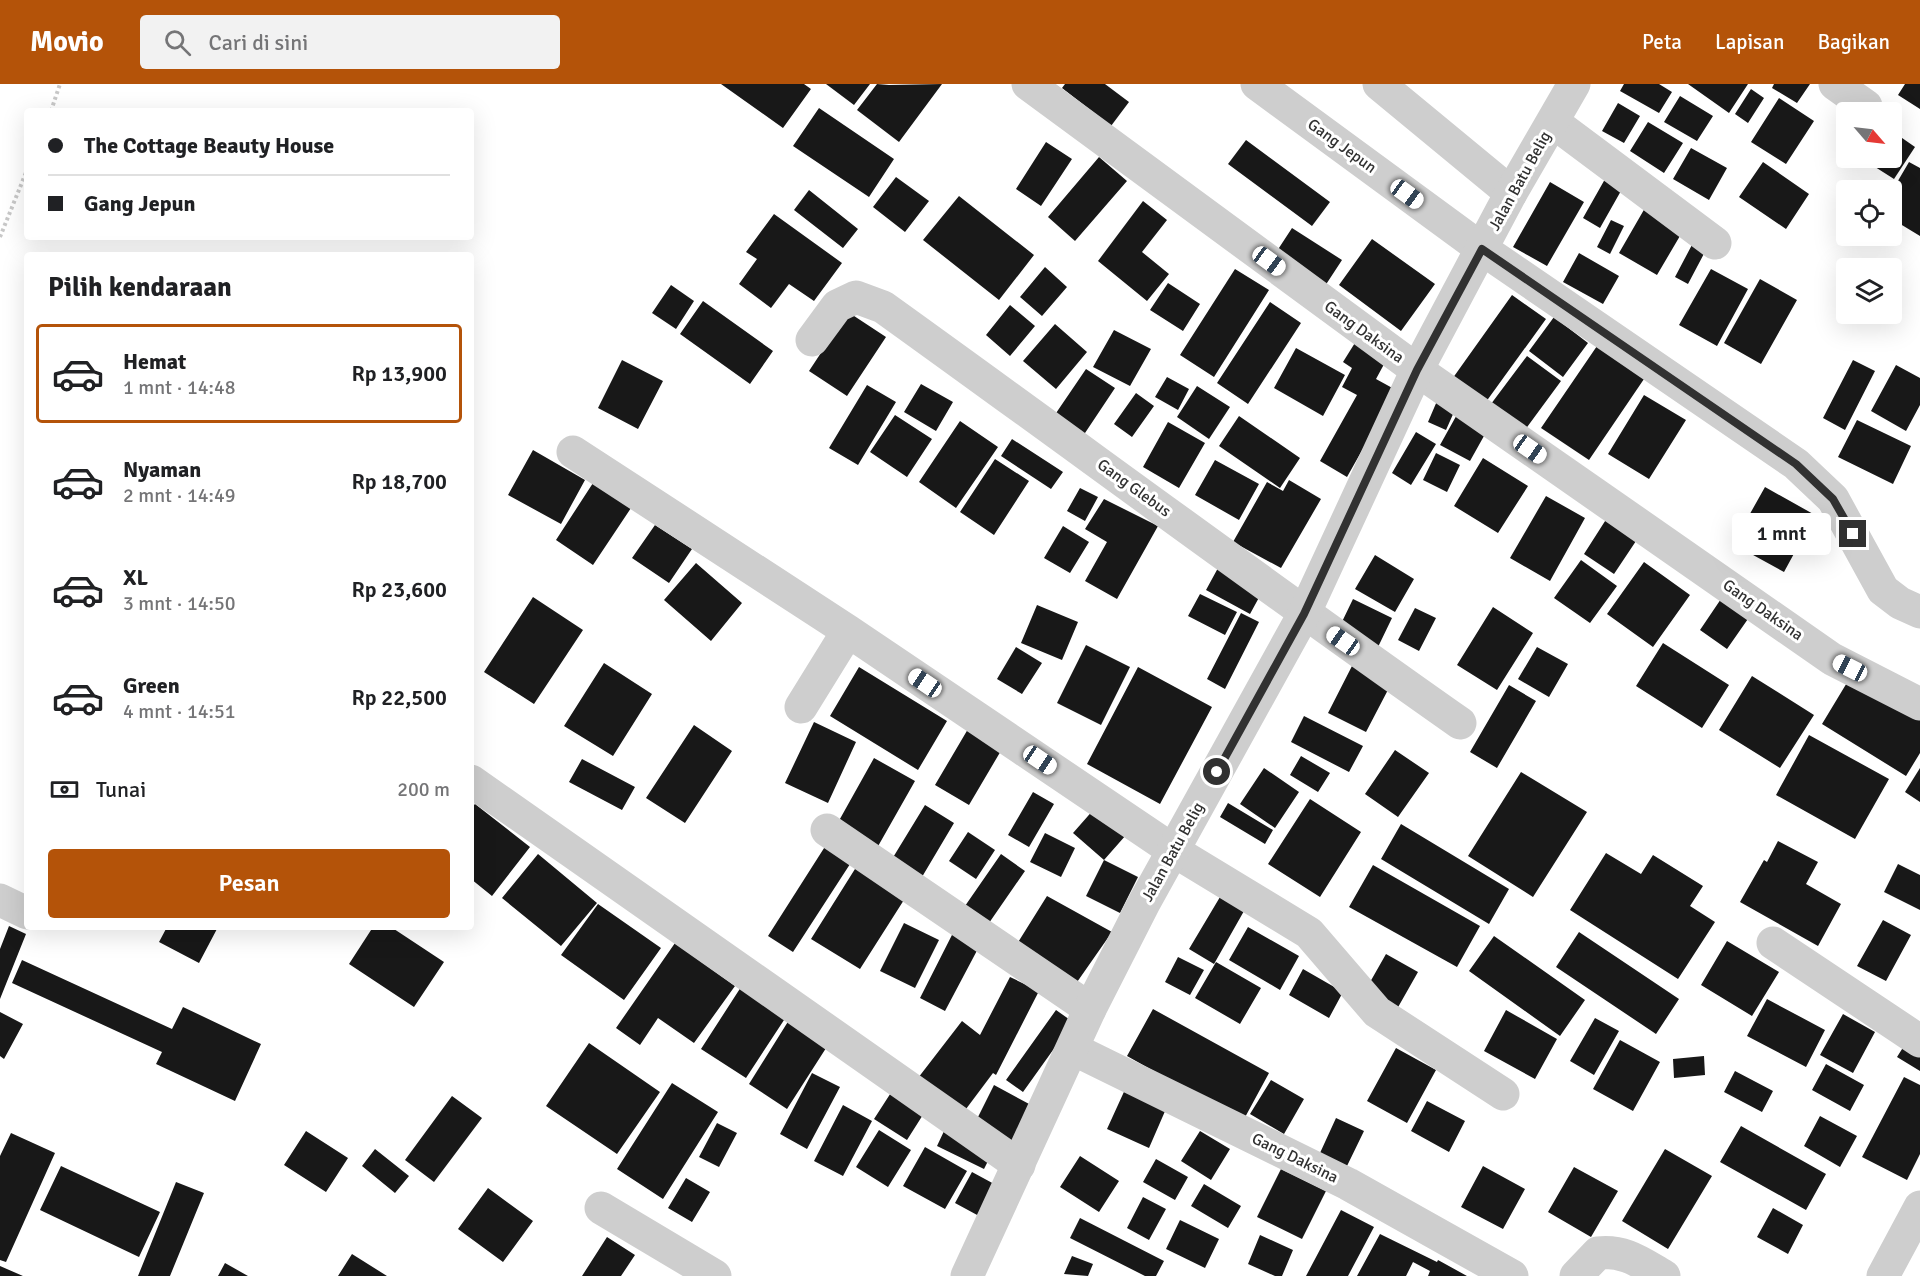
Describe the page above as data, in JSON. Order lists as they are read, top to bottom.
{
  "streets": {
    "street": [
      "Gang Jepun",
      "Jalan Batu Belig",
      "Gang Daksina",
      "Gang Glebus"
    ]
  },
  "crossings": [
    ["Gang Jepun", "Jalan Batu Belig"],
    ["Jalan Batu Belig", "Gang Daksina"],
    ["Jalan Batu Belig", "Gang Glebus"]
  ],
  "north": "bottom right",
  "page": {
    "header": "Movio",
    "search": "Cari di sini",
    "nav": ["Peta", "Lapisan", "Bagikan"],
    "banner": ["The Cottage Beauty House", "Gang Jepun"],
    "heading": "Pilih kendaraan",
    "list": [
      {
        "name": "Hemat",
        "note": "1 mnt · 14:48",
        "value": "Rp 13,900"
      },
      {
        "name": "Nyaman",
        "note": "2 mnt · 14:49",
        "value": "Rp 18,700"
      },
      {
        "name": "XL",
        "note": "3 mnt · 14:50",
        "value": "Rp 23,600"
      },
      {
        "name": "Green",
        "note": "4 mnt · 14:51",
        "value": "Rp 22,500"
      }
    ],
    "bubble": "1 mnt",
    "pay": ["Tunai", "200 m"],
    "buttons": "Pesan"
  }
}
